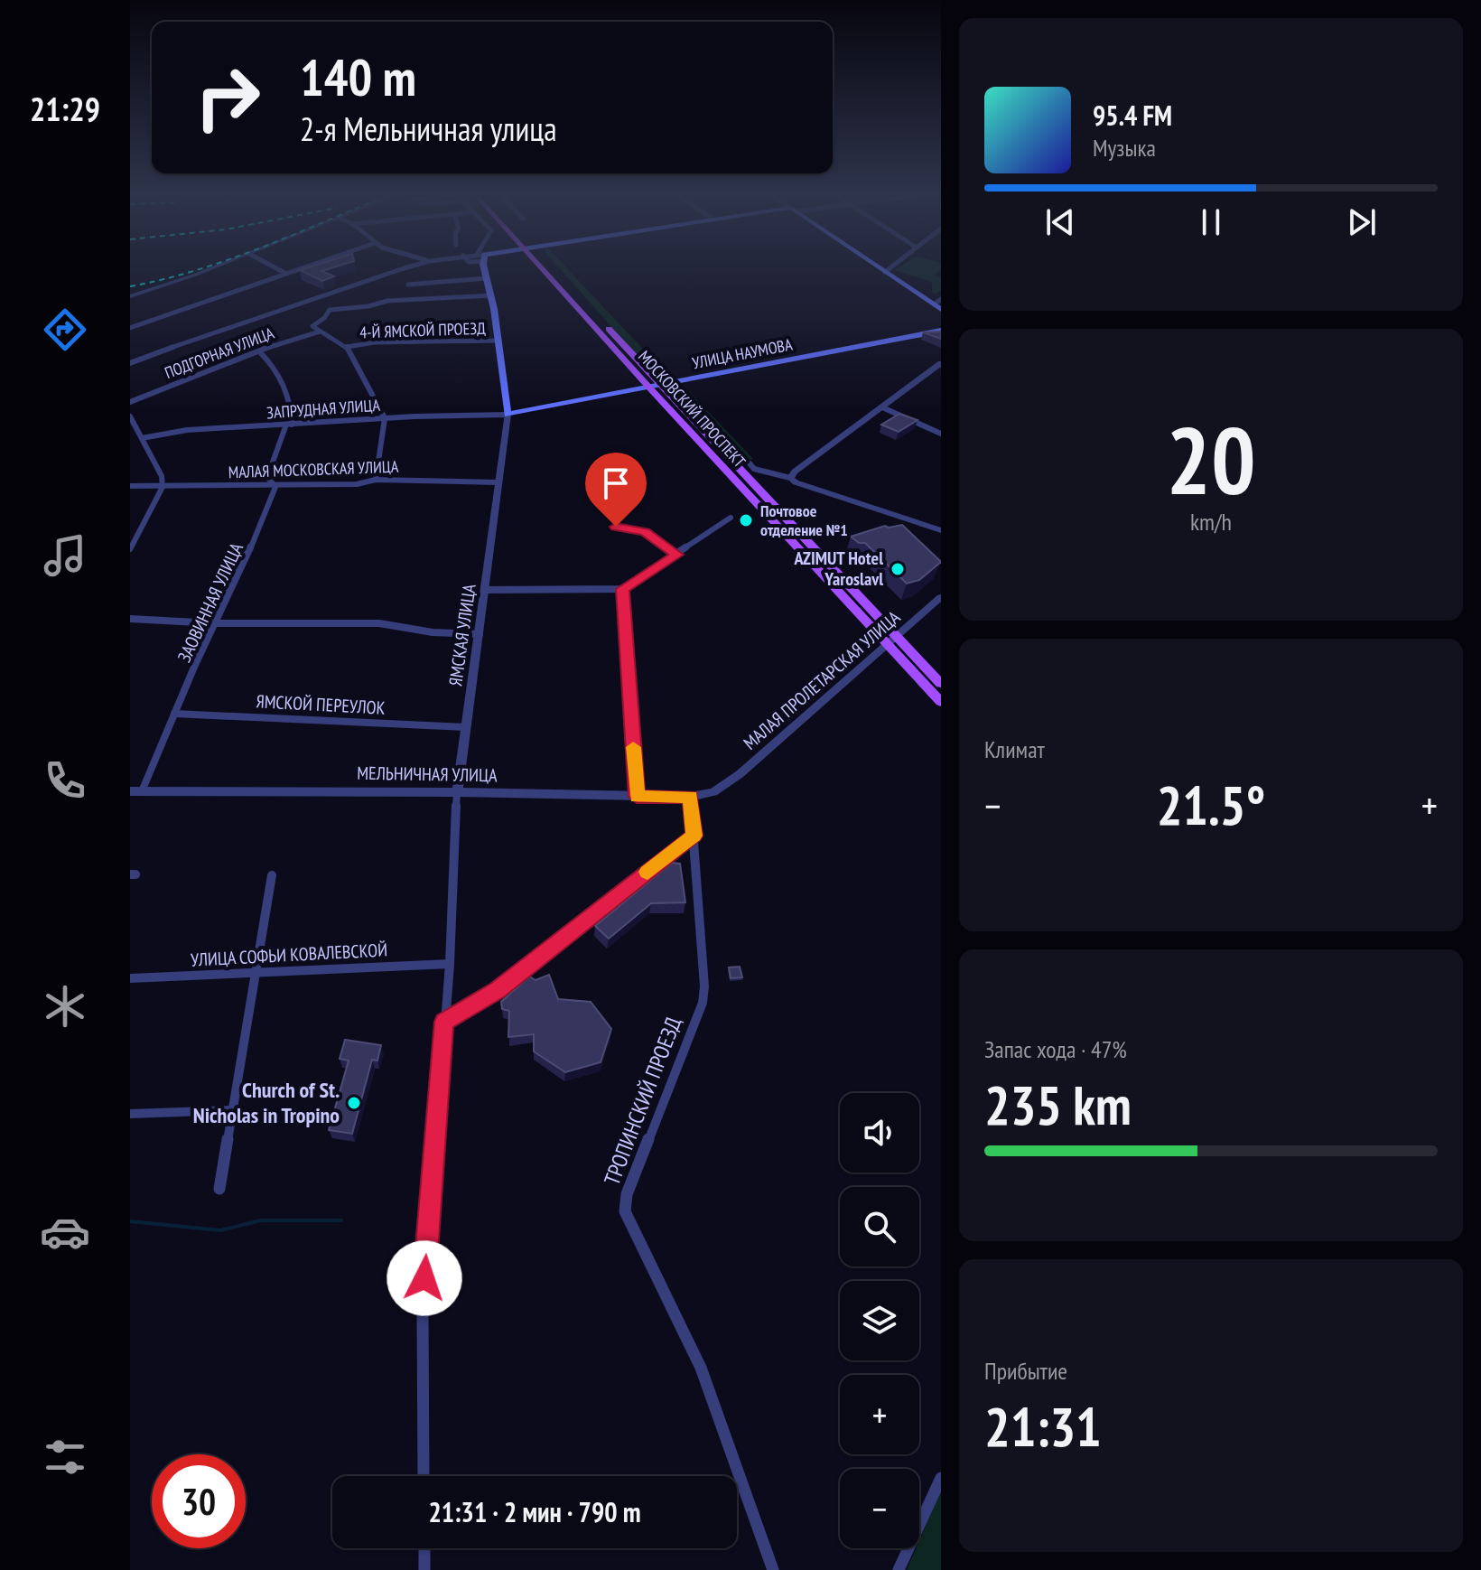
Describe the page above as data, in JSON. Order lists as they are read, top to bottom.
{
  "streets": {
    "main road": ["УЛИЦА НАУМОВА", "МОСКОВСКИЙ ПРОСПЕКТ", "ЯМСКАЯ УЛИЦА"],
    "street": [
      "4-Й ЯМСКОЙ ПРОЕЗД",
      "ПОДГОРНАЯ УЛИЦА",
      "ЗАПРУДНАЯ УЛИЦА",
      "МАЛАЯ МОСКОВСКАЯ УЛИЦА",
      "ЗАОВИННАЯ УЛИЦА",
      "МАЛАЯ ПРОЛЕТАРСКАЯ УЛИЦА",
      "ЯМСКОЙ ПЕРЕУЛОК",
      "МЕЛЬНИЧНАЯ УЛИЦА",
      "УЛИЦА СОФЬИ КОВАЛЕВСКОЙ",
      "ТРОПИНСКИЙ ПРОЕЗД"
    ]
  },
  "crossings": [
    ["4-Й ЯМСКОЙ ПРОЕЗД", "ЯМСКАЯ УЛИЦА"],
    ["УЛИЦА НАУМОВА", "ЗАПРУДНАЯ УЛИЦА"],
    ["УЛИЦА НАУМОВА", "МОСКОВСКИЙ ПРОСПЕКТ"],
    ["УЛИЦА НАУМОВА", "ЯМСКАЯ УЛИЦА"],
    ["ЗАПРУДНАЯ УЛИЦА", "ЗАОВИННАЯ УЛИЦА"],
    ["ЗАПРУДНАЯ УЛИЦА", "ЯМСКАЯ УЛИЦА"],
    ["МОСКОВСКИЙ ПРОСПЕКТ", "МАЛАЯ ПРОЛЕТАРСКАЯ УЛИЦА"],
    ["МАЛАЯ МОСКОВСКАЯ УЛИЦА", "ЗАОВИННАЯ УЛИЦА"],
    ["МАЛАЯ МОСКОВСКАЯ УЛИЦА", "ЯМСКАЯ УЛИЦА"],
    ["ЗАОВИННАЯ УЛИЦА", "ЯМСКОЙ ПЕРЕУЛОК"],
    ["ЗАОВИННАЯ УЛИЦА", "МЕЛЬНИЧНАЯ УЛИЦА"],
    ["ЯМСКАЯ УЛИЦА", "ЯМСКОЙ ПЕРЕУЛОК"],
    ["ЯМСКАЯ УЛИЦА", "МЕЛЬНИЧНАЯ УЛИЦА"],
    ["ЯМСКАЯ УЛИЦА", "УЛИЦА СОФЬИ КОВАЛЕВСКОЙ"],
    ["МАЛАЯ ПРОЛЕТАРСКАЯ УЛИЦА", "МЕЛЬНИЧНАЯ УЛИЦА"],
    ["МЕЛЬНИЧНАЯ УЛИЦА", "ТРОПИНСКИЙ ПРОЕЗД"]
  ],
  "places": ["Почтовое отделение №1", "AZIMUT Hotel Yaroslavl", "Church of St. Nicholas in Tropino"],
  "page": {
    "tabs": "21:29",
    "turn": ["140 m", "2-я Мельничная улица"],
    "song": ["95.4 FM", "Музыка"],
    "tile": [
      ["20", "km/h"],
      "Климат",
      ["Запас хода · 47%", "235 km"],
      ["Прибытие", "21:31"]
    ],
    "heat": ["−", "21.5°", "+"],
    "map_buttons": ["+", "−"],
    "limit": "30",
    "trip": "21:31 · 2 мин · 790 m"
  }
}
